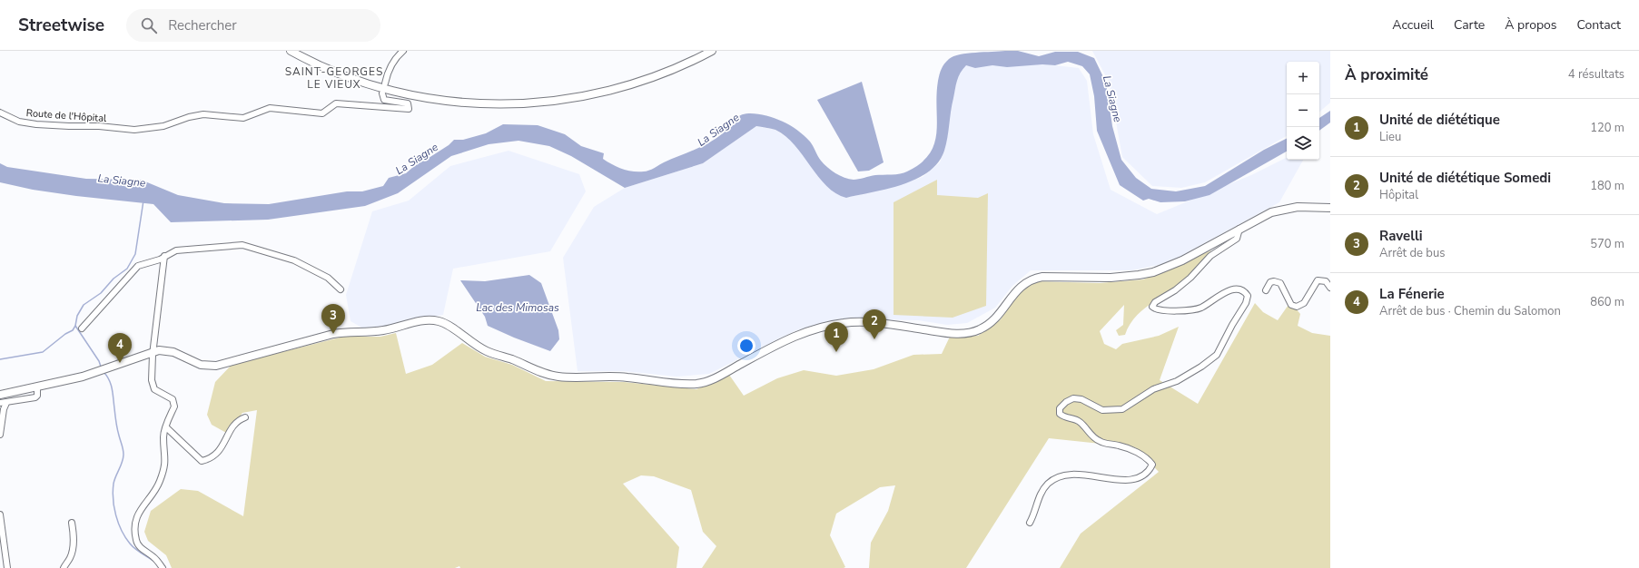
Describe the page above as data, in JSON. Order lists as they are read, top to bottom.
{
  "streets": {
    "street": ["Route de l'Hôpital"]
  },
  "districts": ["SAINT-GEORGES LE VIEUX"],
  "water": ["La Siagne", "Lac des Mimosas"],
  "page": {
    "header": "Streetwise",
    "search": "Rechercher",
    "nav": [
      "Accueil",
      "Carte",
      "À propos",
      "Contact"
    ],
    "heading": ["À proximité", "4 résultats"],
    "map_buttons": ["+", "−"],
    "list": [
      {
        "mark": "1",
        "name": "Unité de diététique",
        "note": "Lieu",
        "value": "120 m"
      },
      {
        "mark": "2",
        "name": "Unité de diététique Somedi",
        "note": "Hôpital",
        "value": "180 m"
      },
      {
        "mark": "3",
        "name": "Ravelli",
        "note": "Arrêt de bus",
        "value": "570 m"
      },
      {
        "mark": "4",
        "name": "La Fénerie",
        "note": "Arrêt de bus · Chemin du Salomon",
        "value": "860 m"
      }
    ],
    "pins": [
      "3",
      "2",
      "1",
      "4"
    ]
  }
}
